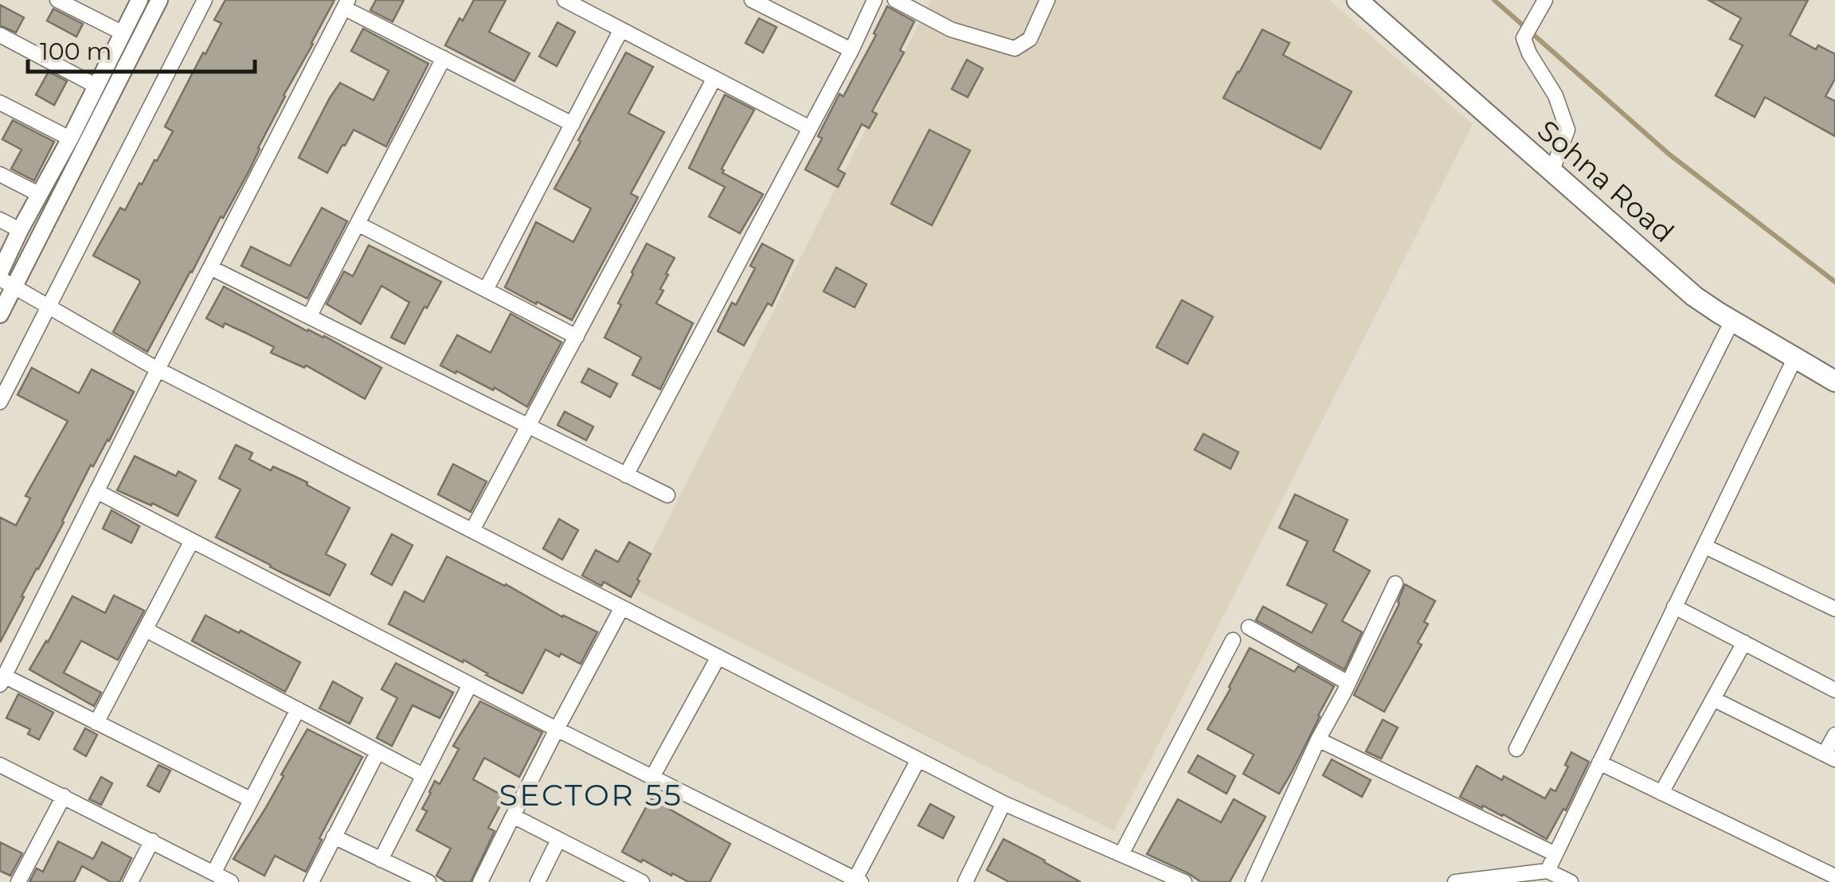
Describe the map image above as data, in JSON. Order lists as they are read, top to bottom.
{
  "streets": {
    "main road": ["Sohna Road"]
  },
  "districts": ["SECTOR 55"],
  "scale_bar": "100 m"
}
